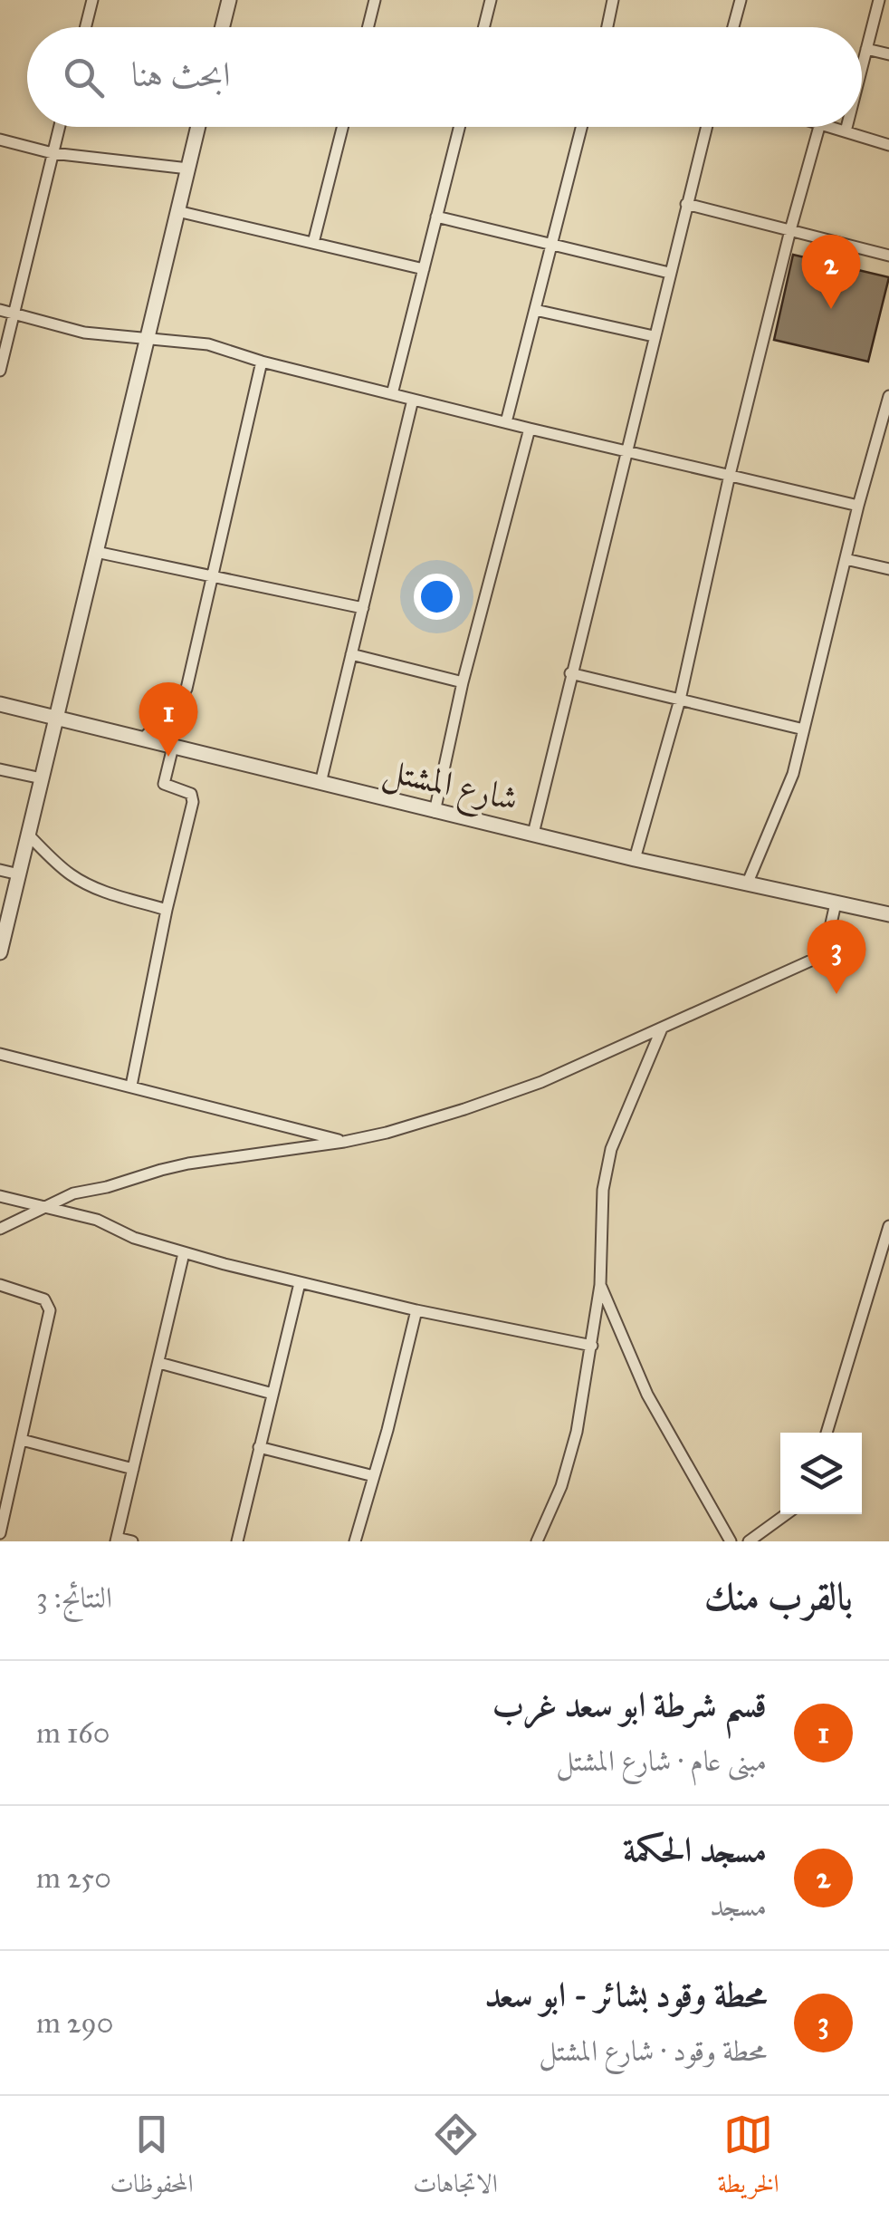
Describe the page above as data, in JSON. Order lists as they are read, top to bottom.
{
  "streets": {
    "street": ["شارع المشتل"]
  },
  "page": {
    "search": "ابحث هنا",
    "pins": ["2", "1", "3"],
    "heading": ["بالقرب منك", "النتائج: 3"],
    "list": [
      {
        "mark": "1",
        "name": "قسم شرطة ابو سعد غرب",
        "note": "مبنى عام · شارع المشتل",
        "value": "160 m"
      },
      {
        "mark": "2",
        "name": "مسجد الحكمة",
        "note": "مسجد",
        "value": "250 m"
      },
      {
        "mark": "3",
        "name": "محطة وقود بشائر - ابو سعد",
        "note": "محطة وقود · شارع المشتل",
        "value": "290 m"
      }
    ],
    "nav": ["الخريطة", "الاتجاهات", "المحفوظات"]
  }
}
